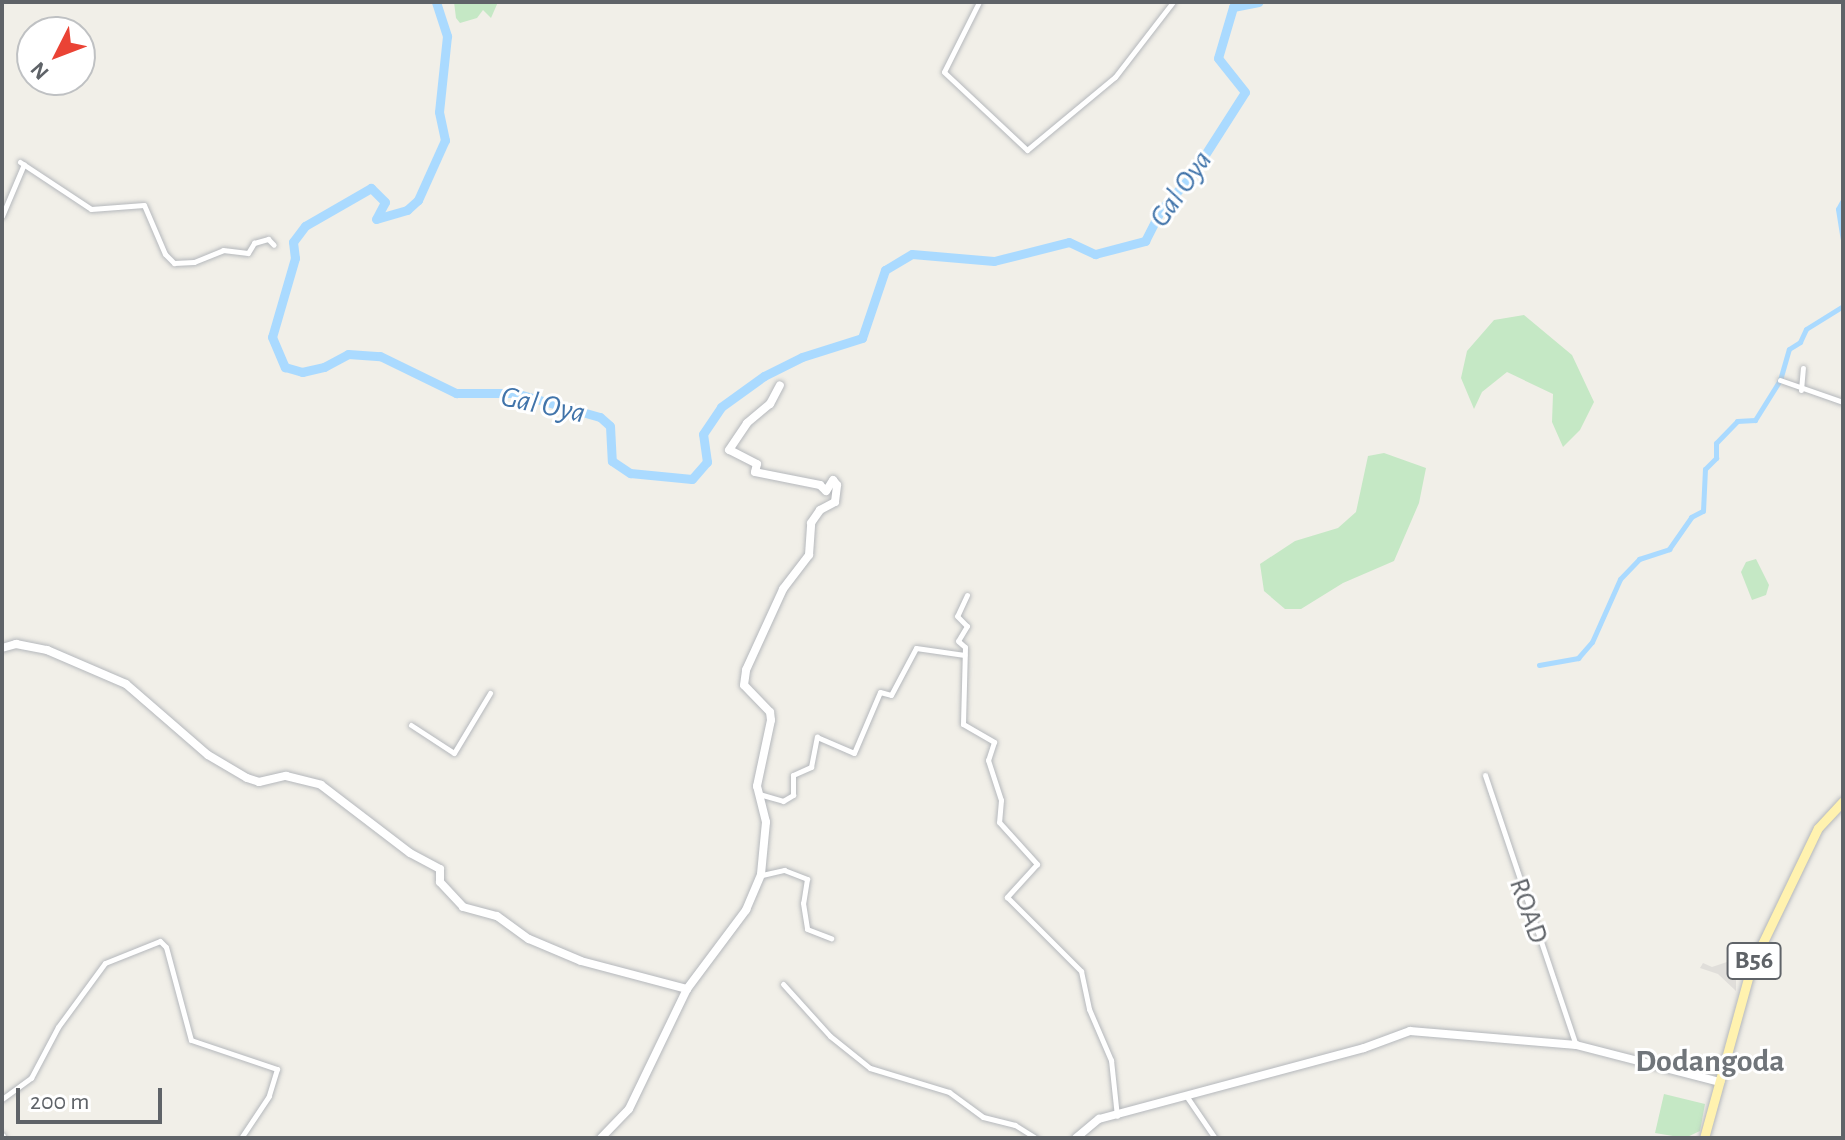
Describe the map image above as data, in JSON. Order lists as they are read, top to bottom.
{
  "streets": {
    "main road": ["B56"],
    "street": ["ROAD"]
  },
  "districts": ["Dodangoda"],
  "water": ["Gal Oya"],
  "scale_bar": "200 m",
  "north": "bottom left"
}
